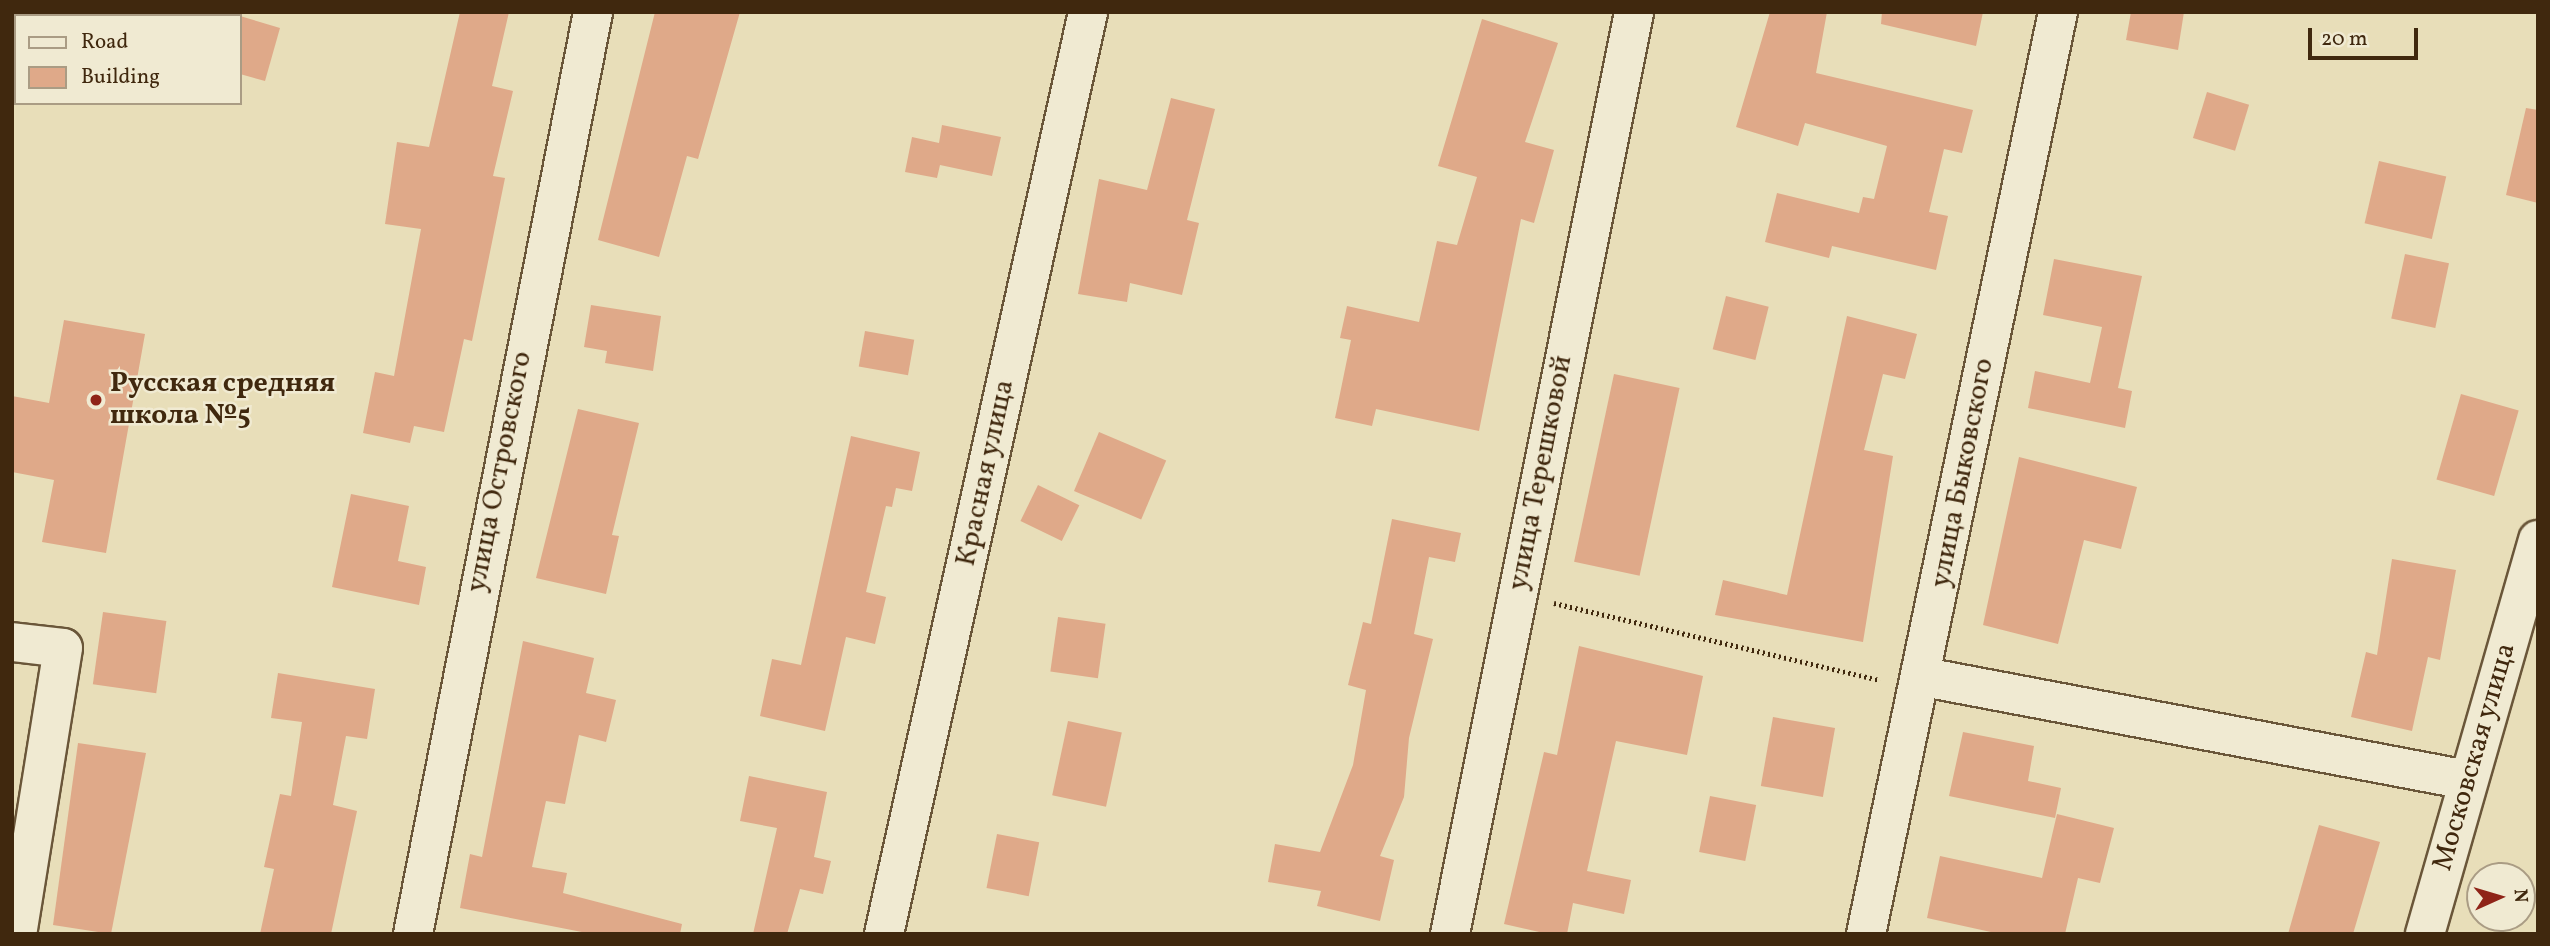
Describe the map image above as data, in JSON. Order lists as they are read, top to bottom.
{
  "streets": {
    "street": [
      "улица Островского",
      "Красная улица",
      "улица Терешковой",
      "улица Быковского",
      "Московская улица"
    ]
  },
  "places": ["Русская средняя школа №5"],
  "legend": ["Road", "Building"],
  "scale_bar": "20 m",
  "north": "right"
}
